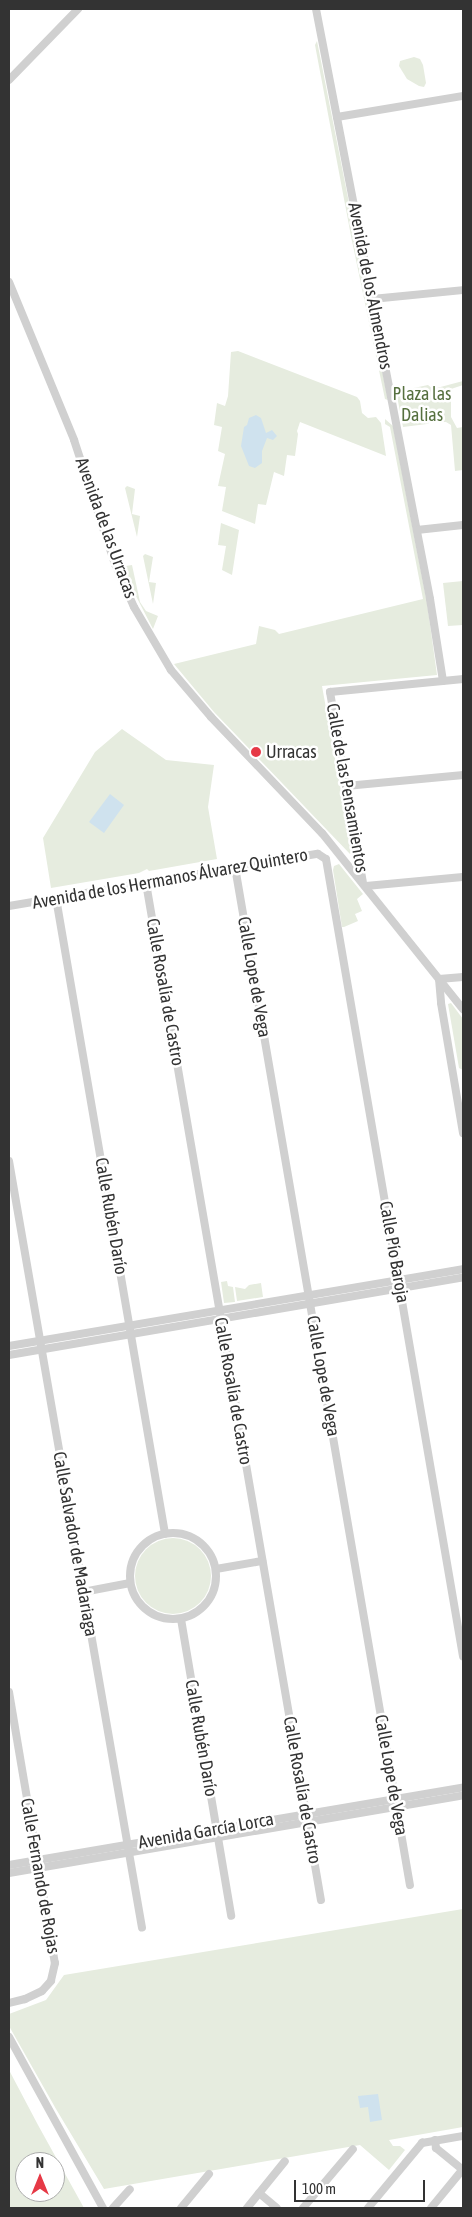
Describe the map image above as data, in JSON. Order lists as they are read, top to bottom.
{
  "streets": {
    "street": [
      "Avenida de los Almendros",
      "Avenida de las Urracas",
      "Calle de las Pensamientos",
      "Avenida de los Hermanos Álvarez Quintero",
      "Calle Lope de Vega",
      "Calle Rosalía de Castro",
      "Calle Rubén Darío",
      "Calle Pío Baroja",
      "Calle Salvador de Madariaga",
      "Avenida García Lorca",
      "Calle Fernando de Rojas"
    ]
  },
  "crossings": [
    ["Avenida de los Almendros", "Calle de las Pensamientos"],
    ["Avenida de las Urracas", "Calle de las Pensamientos"],
    ["Avenida de los Hermanos Álvarez Quintero", "Calle Lope de Vega"],
    ["Avenida de los Hermanos Álvarez Quintero", "Calle Rosalía de Castro"],
    ["Avenida de los Hermanos Álvarez Quintero", "Calle Rubén Darío"],
    ["Avenida de los Hermanos Álvarez Quintero", "Calle Pío Baroja"],
    ["Calle Lope de Vega", "Avenida García Lorca"],
    ["Calle Rosalía de Castro", "Avenida García Lorca"],
    ["Calle Rubén Darío", "Avenida García Lorca"],
    ["Calle Salvador de Madariaga", "Avenida García Lorca"],
    ["Avenida García Lorca", "Calle Fernando de Rojas"]
  ],
  "parks": ["Plaza las Dalias"],
  "places": ["Urracas"],
  "scale_bar": "100 m",
  "north": "top"
}
